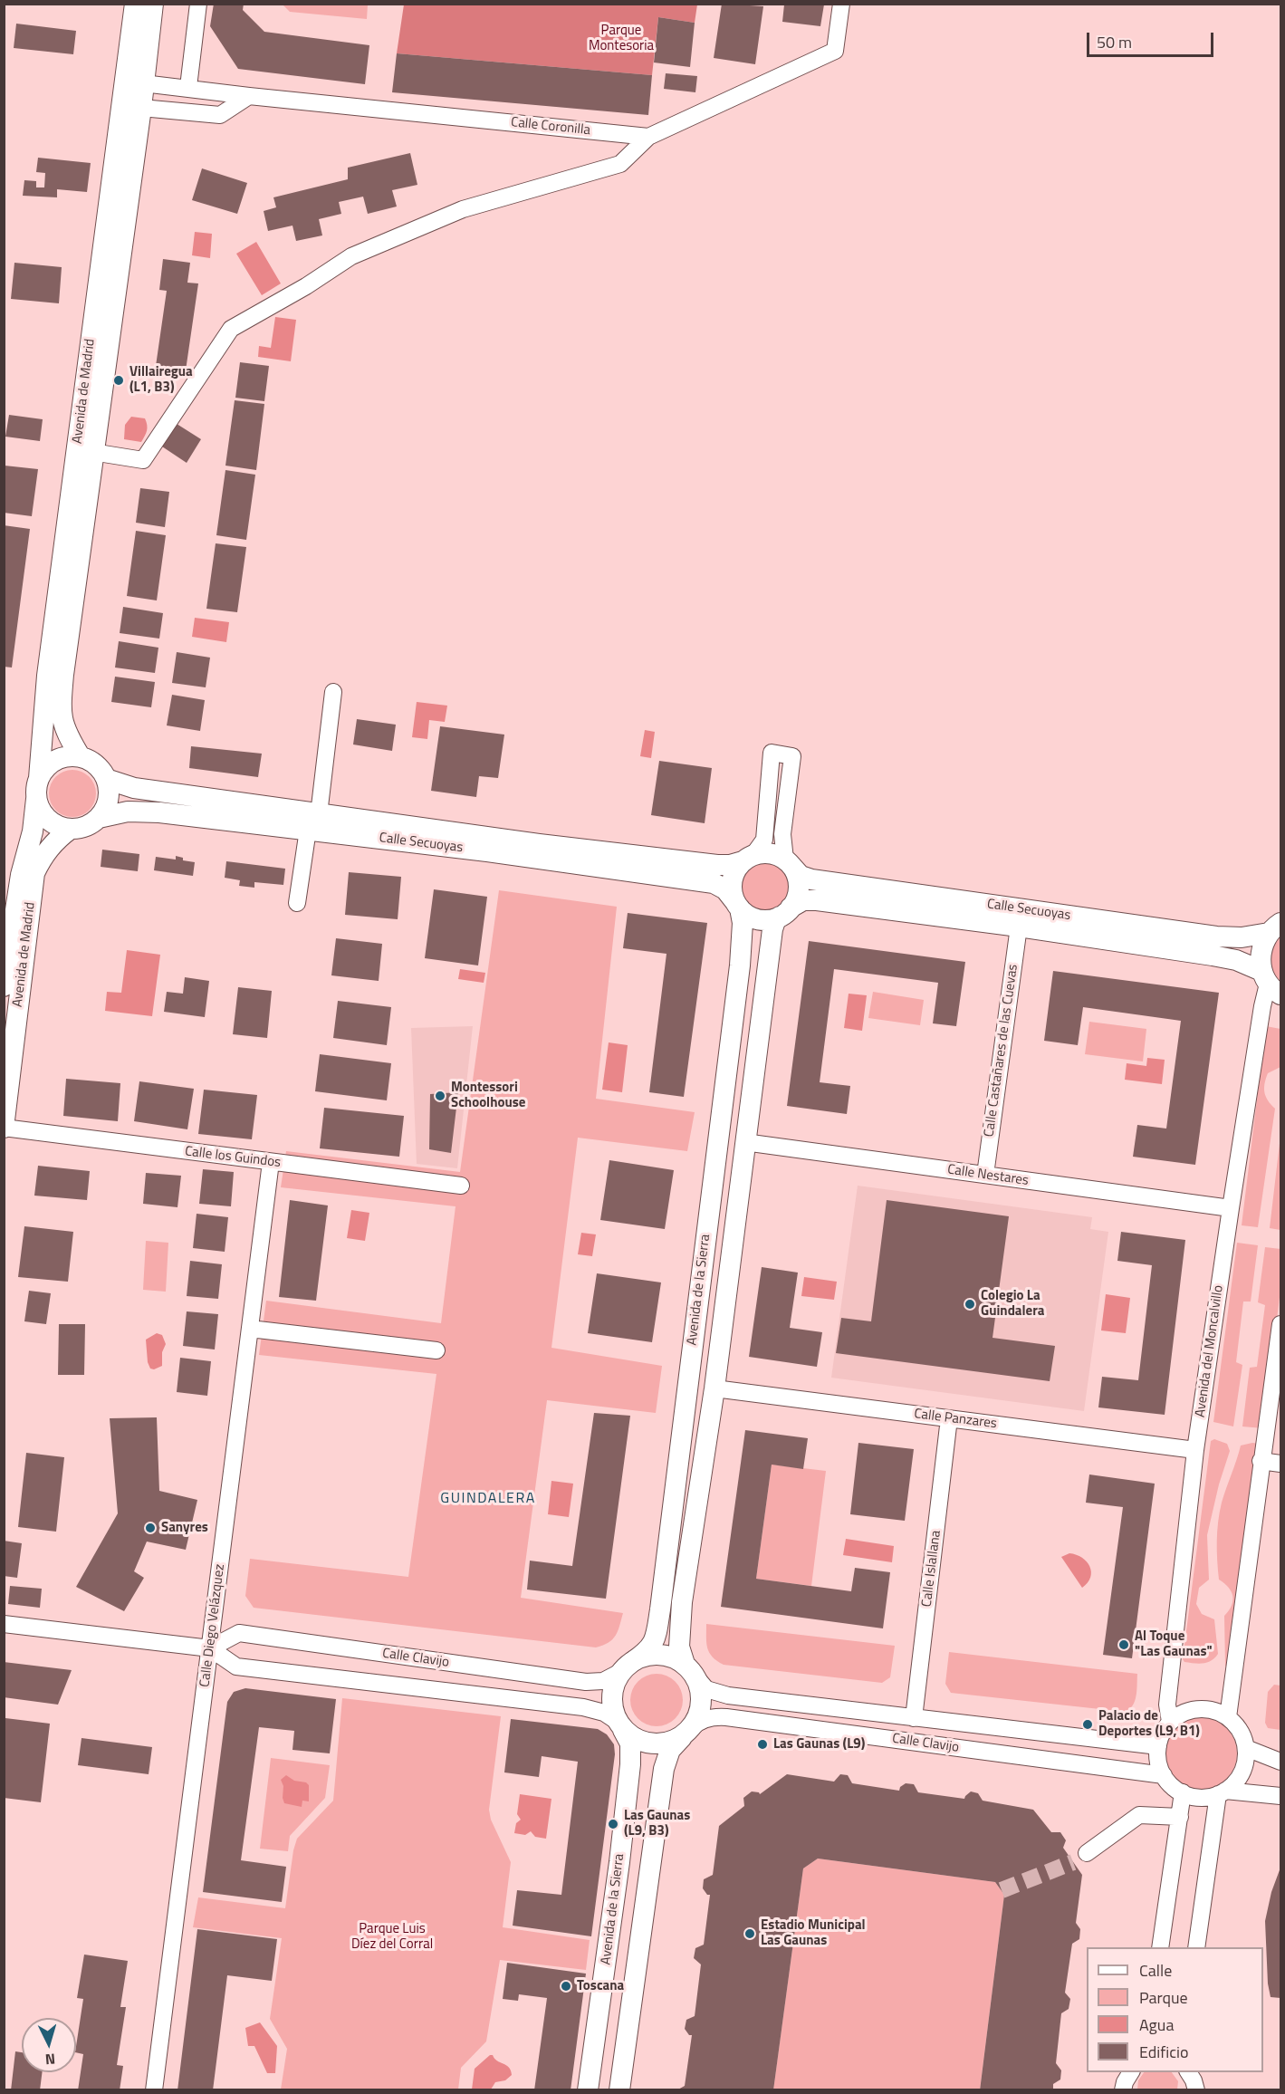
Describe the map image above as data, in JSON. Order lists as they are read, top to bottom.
{
  "streets": {
    "main road": ["Avenida de Madrid", "Calle Secuoyas", "Avenida de la Sierra"],
    "street": [
      "Calle Coronilla",
      "Calle Castañares de las Cuevas",
      "Calle los Guindos",
      "Calle Nestares",
      "Avenida del Moncalvillo",
      "Calle Panzares",
      "Calle Islallana",
      "Calle Diego Velázquez",
      "Calle Clavijo"
    ]
  },
  "crossings": [
    ["Calle Coronilla", "Avenida de Madrid"],
    ["Avenida de Madrid", "Calle Secuoyas"],
    ["Avenida de Madrid", "Calle los Guindos"],
    ["Calle Secuoyas", "Calle Castañares de las Cuevas"],
    ["Calle Secuoyas", "Avenida de la Sierra"],
    ["Calle Secuoyas", "Avenida del Moncalvillo"],
    ["Calle Castañares de las Cuevas", "Calle Nestares"],
    ["Calle los Guindos", "Calle Diego Velázquez"],
    ["Calle Nestares", "Avenida de la Sierra"],
    ["Calle Nestares", "Avenida del Moncalvillo"],
    ["Avenida de la Sierra", "Calle Panzares"],
    ["Avenida de la Sierra", "Calle Clavijo"],
    ["Avenida del Moncalvillo", "Calle Panzares"],
    ["Avenida del Moncalvillo", "Calle Clavijo"],
    ["Calle Panzares", "Calle Islallana"],
    ["Calle Islallana", "Calle Clavijo"],
    ["Calle Diego Velázquez", "Calle Clavijo"]
  ],
  "districts": ["GUINDALERA"],
  "parks": ["Parque Montesoria", "Parque Luis Díez del Corral"],
  "places": [
    "Villairegua (L1, B3)",
    "Montessori Schoolhouse",
    "Colegio La Guindalera",
    "Sanyres",
    "Al Toque \"Las Gaunas\"",
    "Palacio de Deportes (L9, B1)",
    "Las Gaunas (L9)",
    "Las Gaunas (L9, B3)",
    "Estadio Municipal Las Gaunas",
    "Toscana"
  ],
  "legend": [
    "Calle",
    "Parque",
    "Agua",
    "Edificio"
  ],
  "scale_bar": "50 m",
  "north": "bottom"
}
